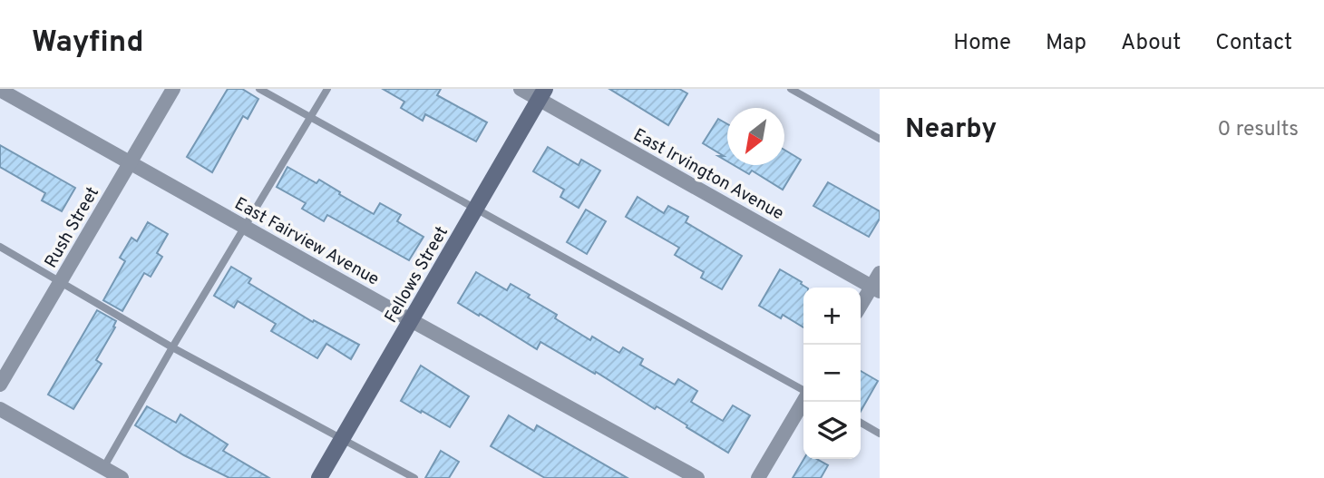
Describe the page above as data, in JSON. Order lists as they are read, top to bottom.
{
  "streets": {
    "street": [
      "East Irvington Avenue",
      "Rush Street",
      "East Fairview Avenue",
      "Fellows Street"
    ]
  },
  "crossings": [
    ["East Irvington Avenue", "Fellows Street"],
    ["Rush Street", "East Fairview Avenue"],
    ["East Fairview Avenue", "Fellows Street"]
  ],
  "north": "bottom left",
  "page": {
    "header": "Wayfind",
    "nav": [
      "Home",
      "Map",
      "About",
      "Contact"
    ],
    "heading": ["Nearby", "0 results"],
    "map_buttons": ["+", "−"]
  }
}
